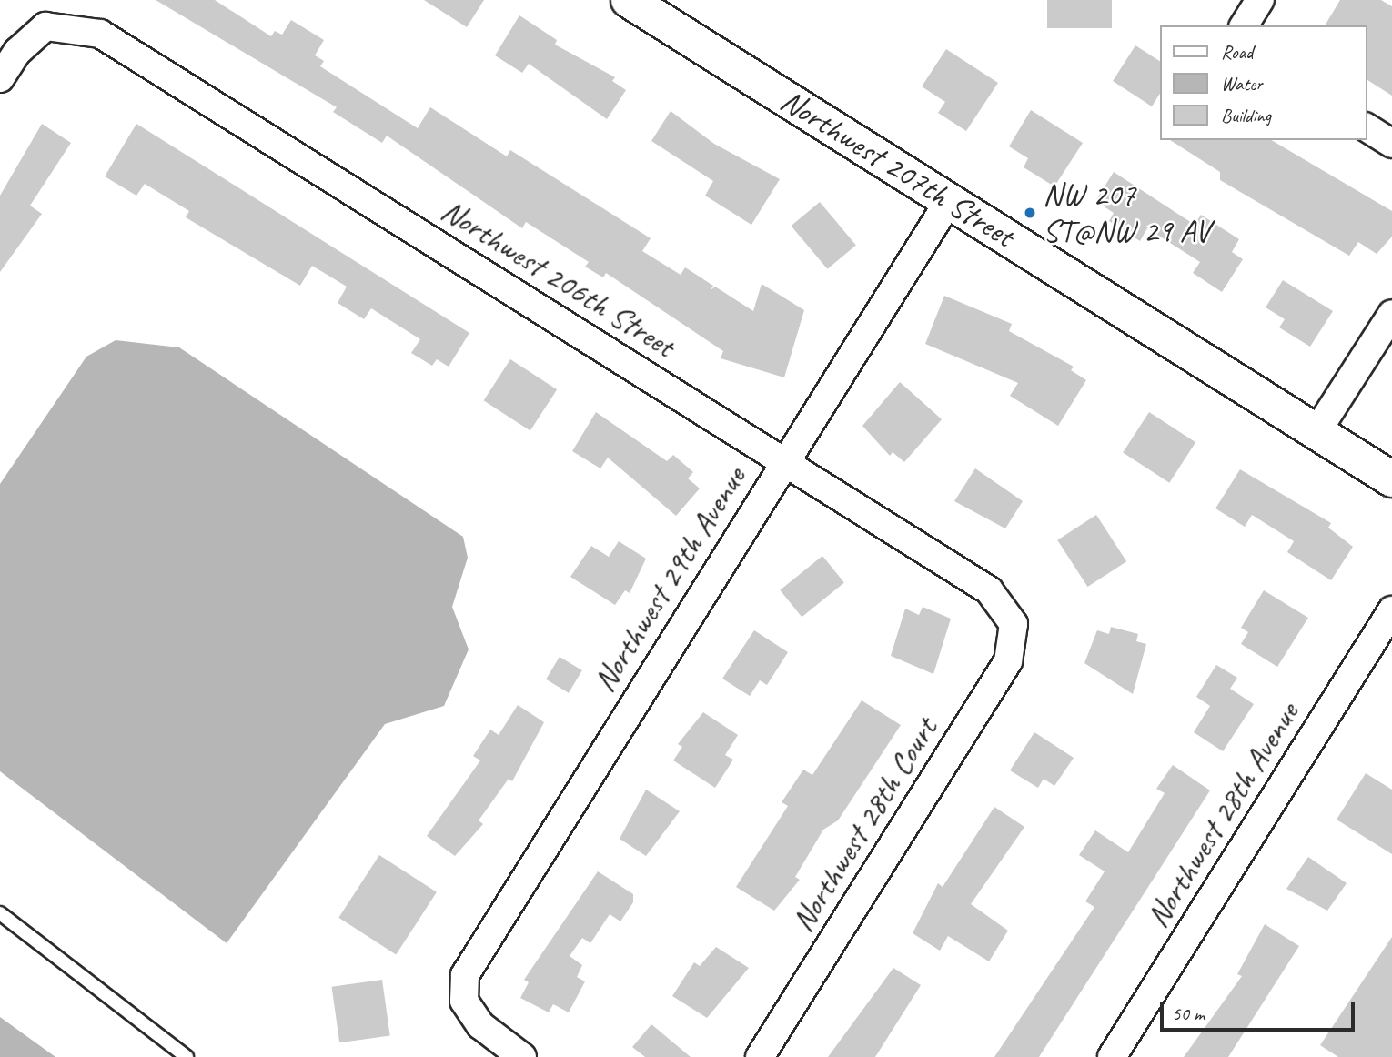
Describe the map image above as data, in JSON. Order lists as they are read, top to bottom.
{
  "streets": {
    "street": [
      "Northwest 207th Street",
      "Northwest 206th Street",
      "Northwest 29th Avenue",
      "Northwest 28th Avenue",
      "Northwest 28th Court"
    ]
  },
  "crossings": [
    ["Northwest 207th Street", "Northwest 29th Avenue"],
    ["Northwest 206th Street", "Northwest 29th Avenue"],
    ["Northwest 206th Street", "Northwest 28th Court"]
  ],
  "places": ["NW 207 ST@NW 29 AV"],
  "legend": ["Road", "Water", "Building"],
  "scale_bar": "50 m"
}
